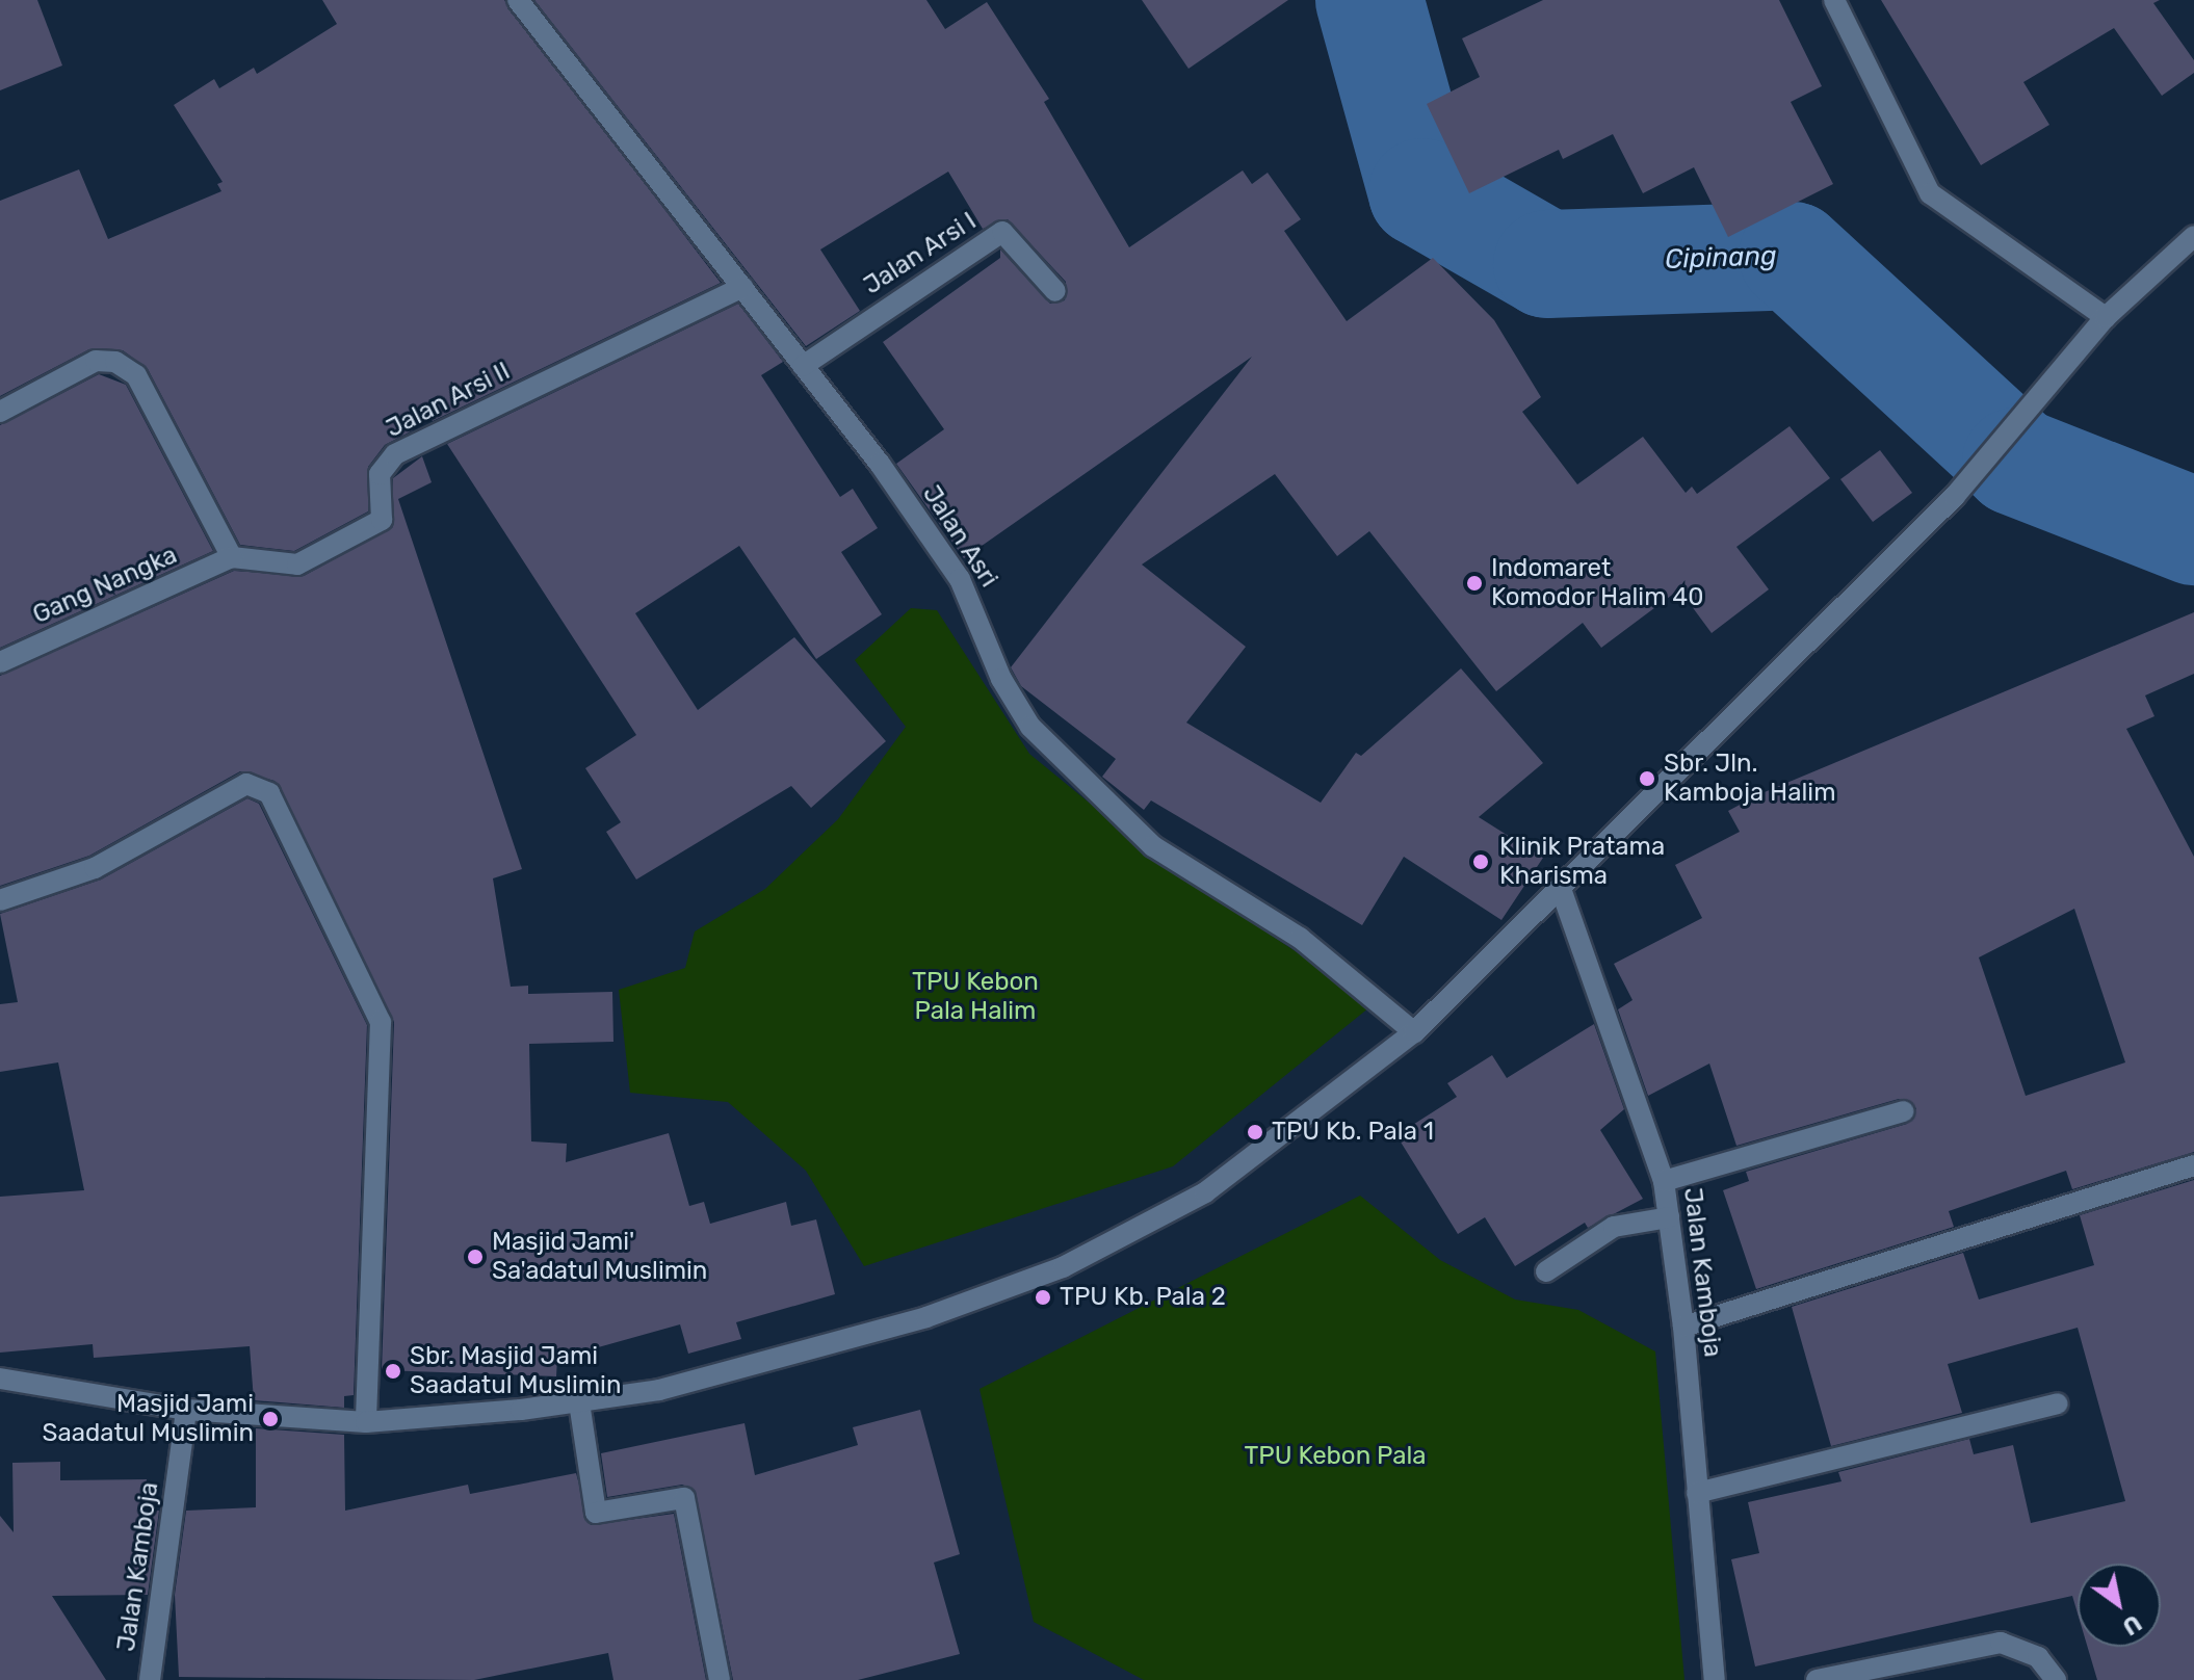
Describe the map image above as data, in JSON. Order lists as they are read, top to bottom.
{
  "streets": {
    "street": [
      "Jalan Arsi I",
      "Jalan Arsi II",
      "Jalan Asri",
      "Gang Nangka",
      "Jalan Kamboja"
    ]
  },
  "crossings": [
    ["Jalan Arsi I", "Jalan Asri"],
    ["Jalan Arsi II", "Jalan Asri"],
    ["Jalan Arsi II", "Gang Nangka"]
  ],
  "water": ["Cipinang"],
  "parks": ["TPU Kebon Pala Halim", "TPU Kebon Pala"],
  "places": [
    "Indomaret Komodor Halim 40",
    "Sbr. Jln. Kamboja Halim",
    "Klinik Pratama Kharisma",
    "TPU Kb. Pala 1",
    "Masjid Jami' Sa'adatul Muslimin",
    "TPU Kb. Pala 2",
    "Sbr. Masjid Jami Saadatul Muslimin",
    "Masjid Jami Saadatul Muslimin"
  ],
  "north": "bottom right"
}
